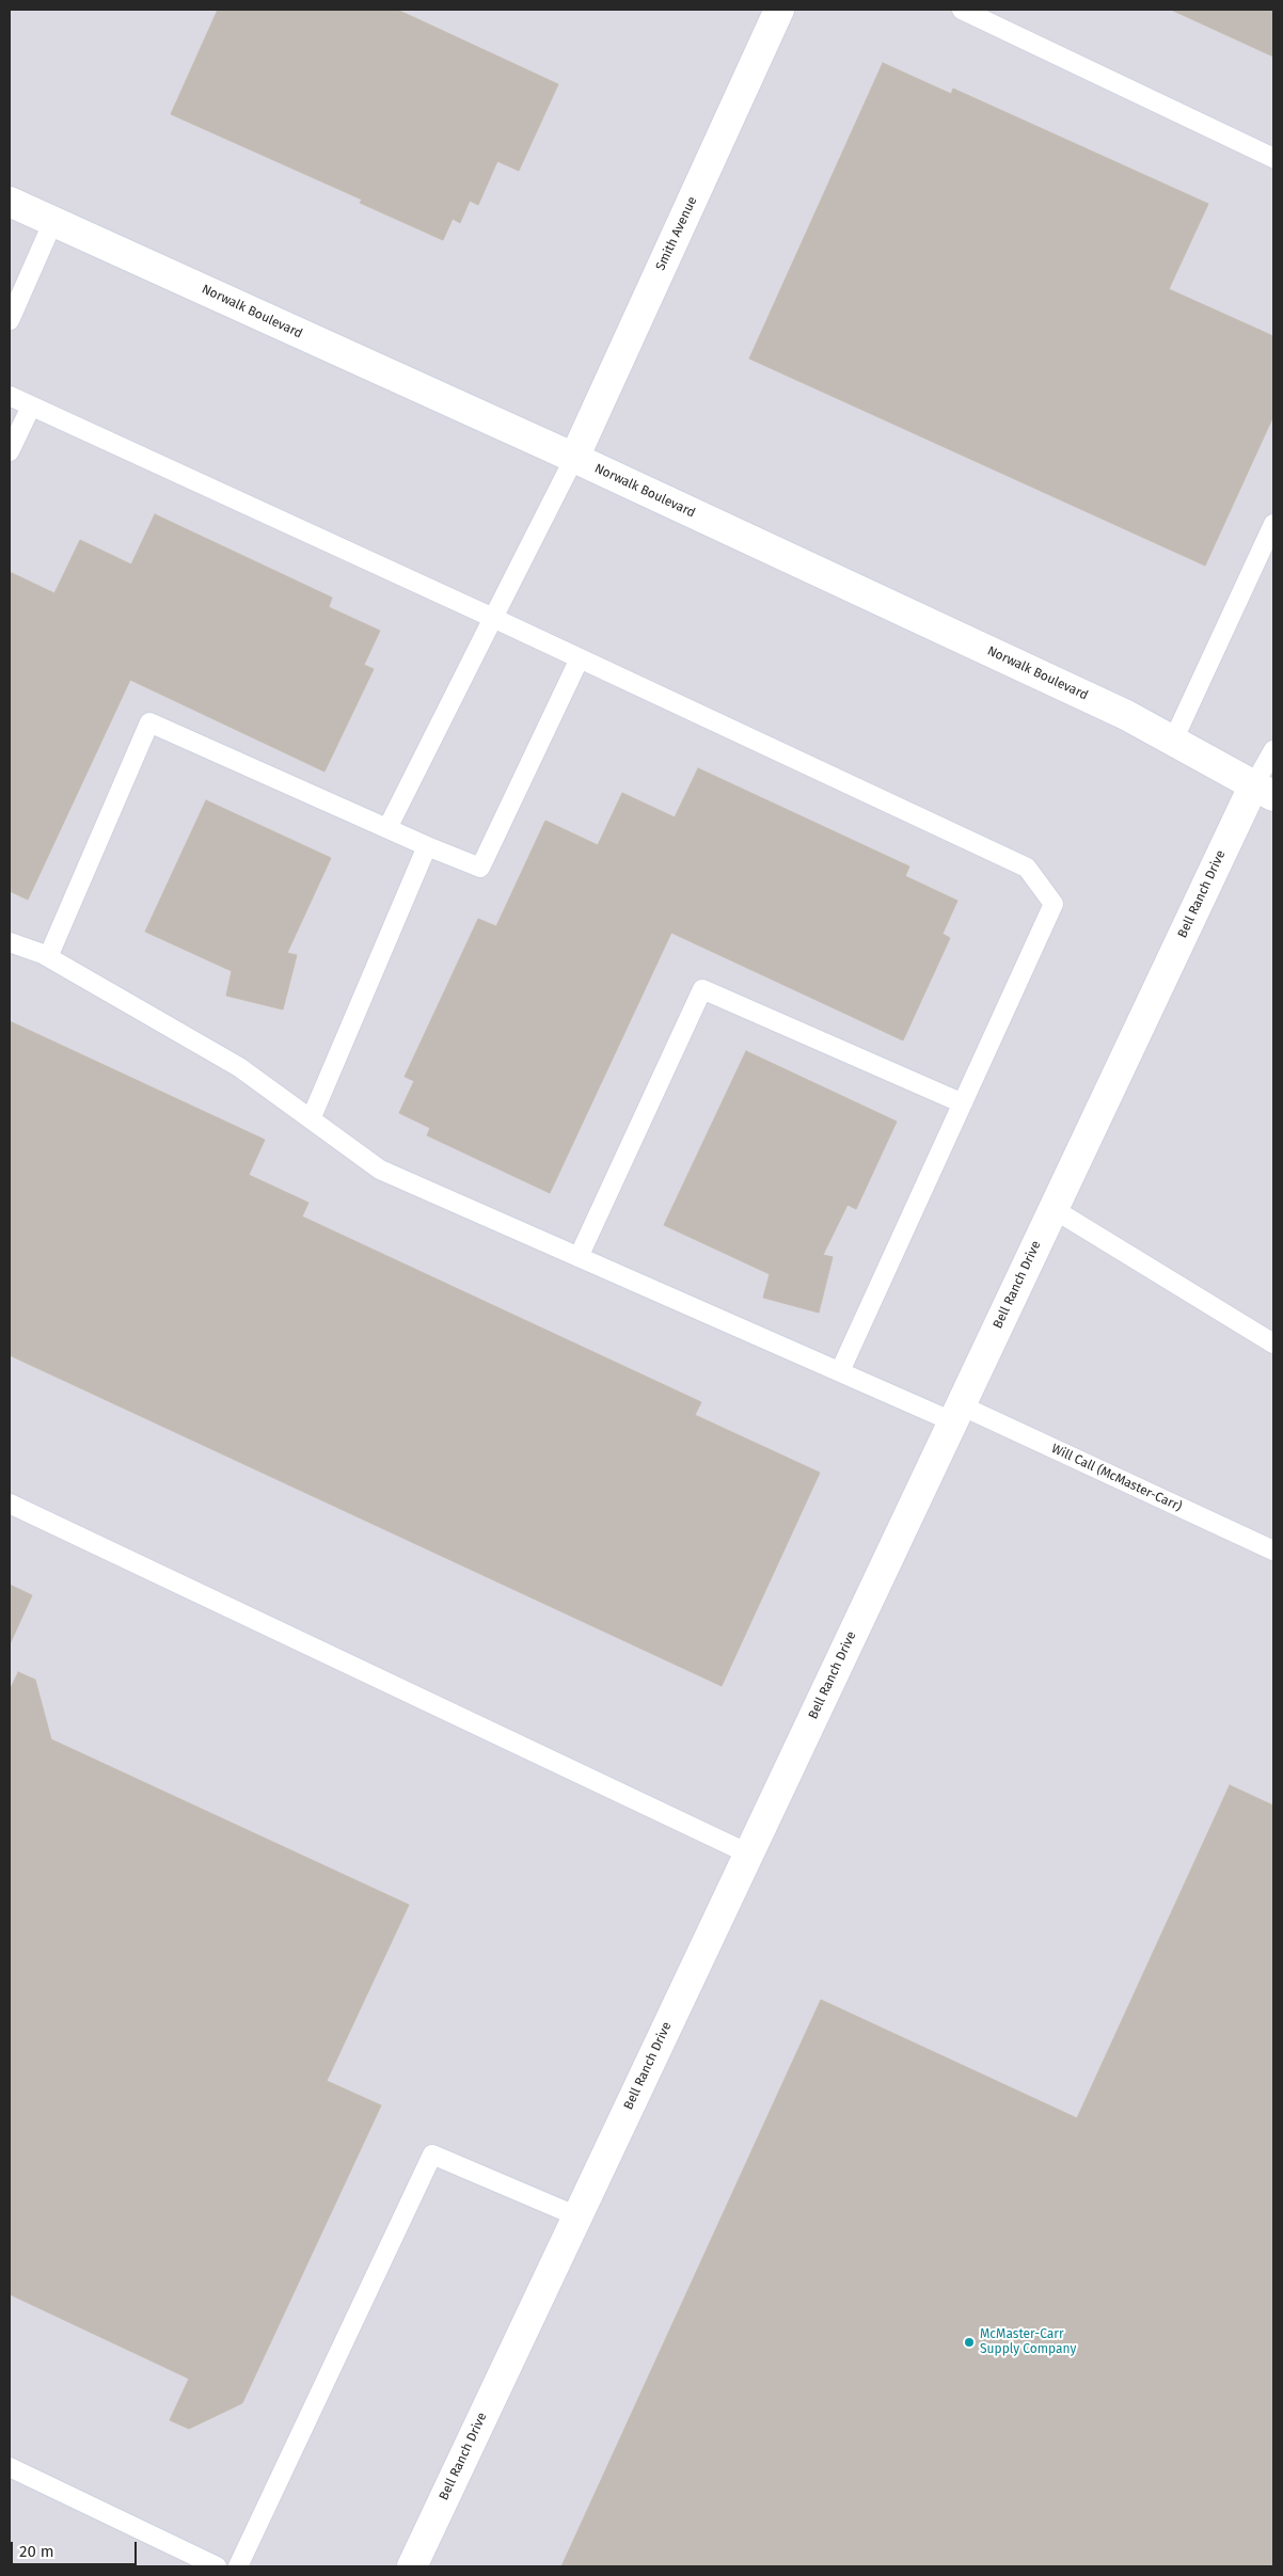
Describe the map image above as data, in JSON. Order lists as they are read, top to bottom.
{
  "streets": {
    "street": ["Smith Avenue", "Norwalk Boulevard", "Bell Ranch Drive"],
    "lane": ["Will Call (McMaster-Carr)"]
  },
  "crossings": [
    ["Smith Avenue", "Norwalk Boulevard"],
    ["Norwalk Boulevard", "Bell Ranch Drive"],
    ["Bell Ranch Drive", "Will Call (McMaster-Carr)"]
  ],
  "places": ["McMaster-Carr Supply Company"],
  "scale_bar": "20 m"
}
